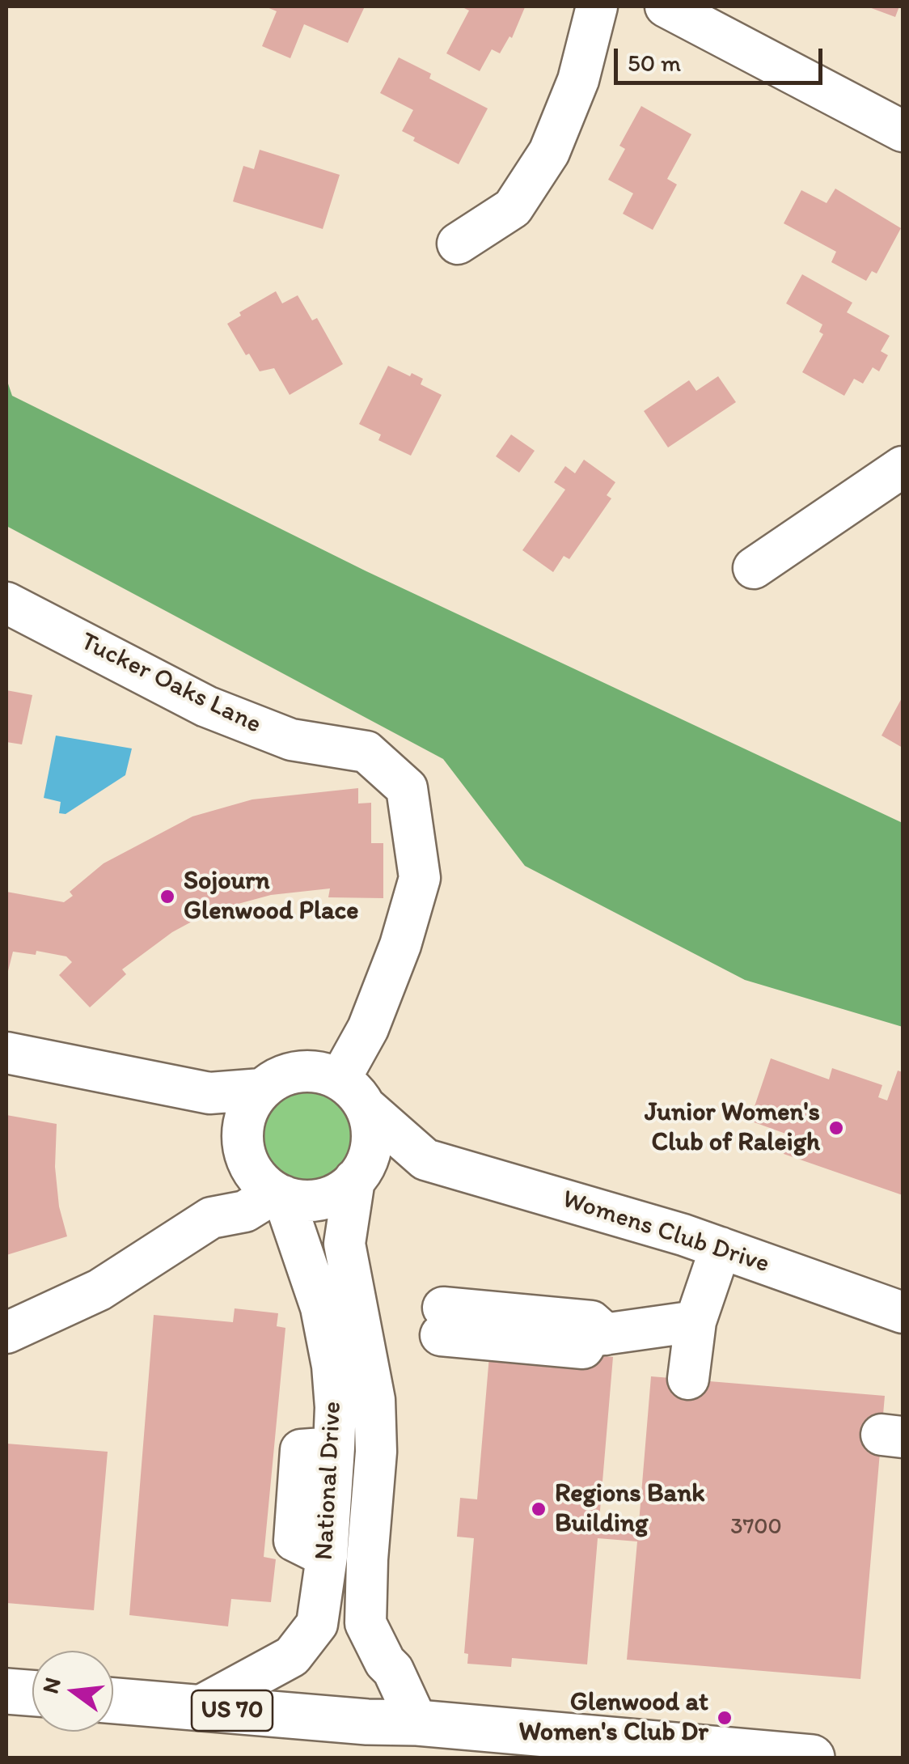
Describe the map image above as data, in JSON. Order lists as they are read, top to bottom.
{
  "streets": {
    "main road": ["US 70"],
    "street": ["Tucker Oaks Lane", "Womens Club Drive", "National Drive"]
  },
  "crossings": [
    ["Tucker Oaks Lane", "Womens Club Drive"],
    ["Tucker Oaks Lane", "National Drive"],
    ["Womens Club Drive", "National Drive"],
    ["National Drive", "US 70"]
  ],
  "places": [
    "Sojourn Glenwood Place",
    "Junior Women's Club of Raleigh",
    "Regions Bank Building",
    "Glenwood at Women's Club Dr"
  ],
  "house_numbers": ["3700"],
  "scale_bar": "50 m",
  "north": "left"
}
